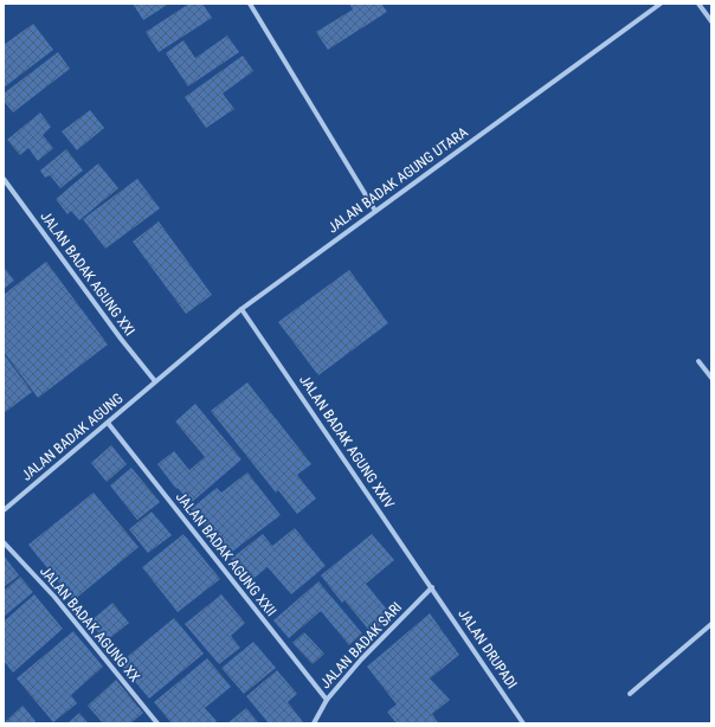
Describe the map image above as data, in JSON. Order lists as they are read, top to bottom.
{
  "streets": {
    "street": [
      "JALAN BADAK AGUNG UTARA",
      "JALAN BADAK AGUNG XXI",
      "JALAN BADAK AGUNG",
      "JALAN BADAK AGUNG XXIV",
      "JALAN BADAK AGUNG XXII",
      "JALAN BADAK AGUNG XX",
      "JALAN BADAK SARI",
      "JALAN DRUPADI"
    ]
  },
  "crossings": [
    ["JALAN BADAK AGUNG UTARA", "JALAN BADAK AGUNG XXI"],
    ["JALAN BADAK AGUNG UTARA", "JALAN BADAK AGUNG"],
    ["JALAN BADAK AGUNG UTARA", "JALAN BADAK AGUNG XXIV"],
    ["JALAN BADAK AGUNG XXI", "JALAN BADAK AGUNG"],
    ["JALAN BADAK AGUNG", "JALAN BADAK AGUNG XXII"],
    ["JALAN BADAK AGUNG XXIV", "JALAN BADAK SARI"],
    ["JALAN BADAK AGUNG XXIV", "JALAN DRUPADI"],
    ["JALAN BADAK AGUNG XXII", "JALAN BADAK SARI"],
    ["JALAN BADAK SARI", "JALAN DRUPADI"]
  ]
}
